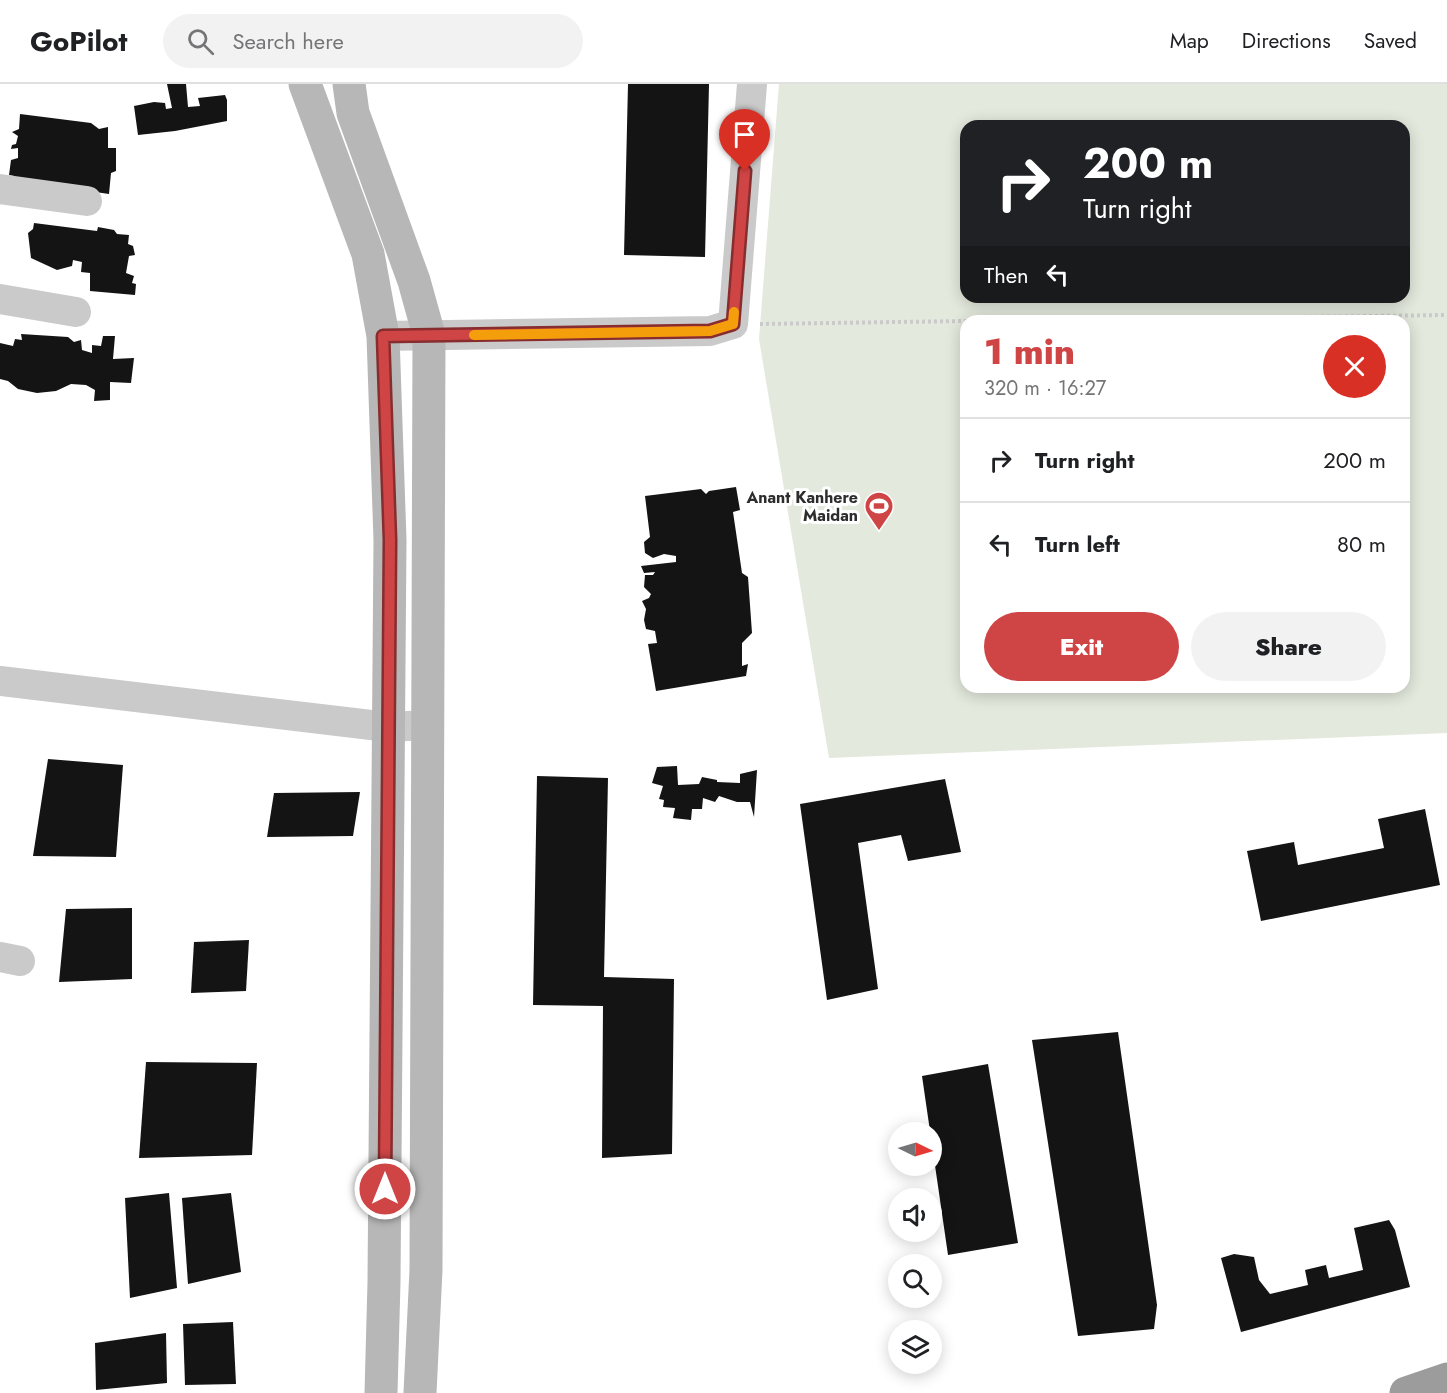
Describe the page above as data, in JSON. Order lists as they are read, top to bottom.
{
  "places": {
    "sports": ["Anant Kanhere Maidan"]
  },
  "north": "right",
  "page": {
    "header": "GoPilot",
    "search": "Search here",
    "nav": ["Map", "Directions", "Saved"],
    "turn": ["200 m", "Turn right"],
    "then": "Then",
    "heading": ["1 min", "320 m · 16:27"],
    "list": [
      {
        "name": "Turn right",
        "value": "200 m"
      },
      {
        "name": "Turn left",
        "value": "80 m"
      }
    ],
    "buttons": ["Exit", "Share"]
  }
}
